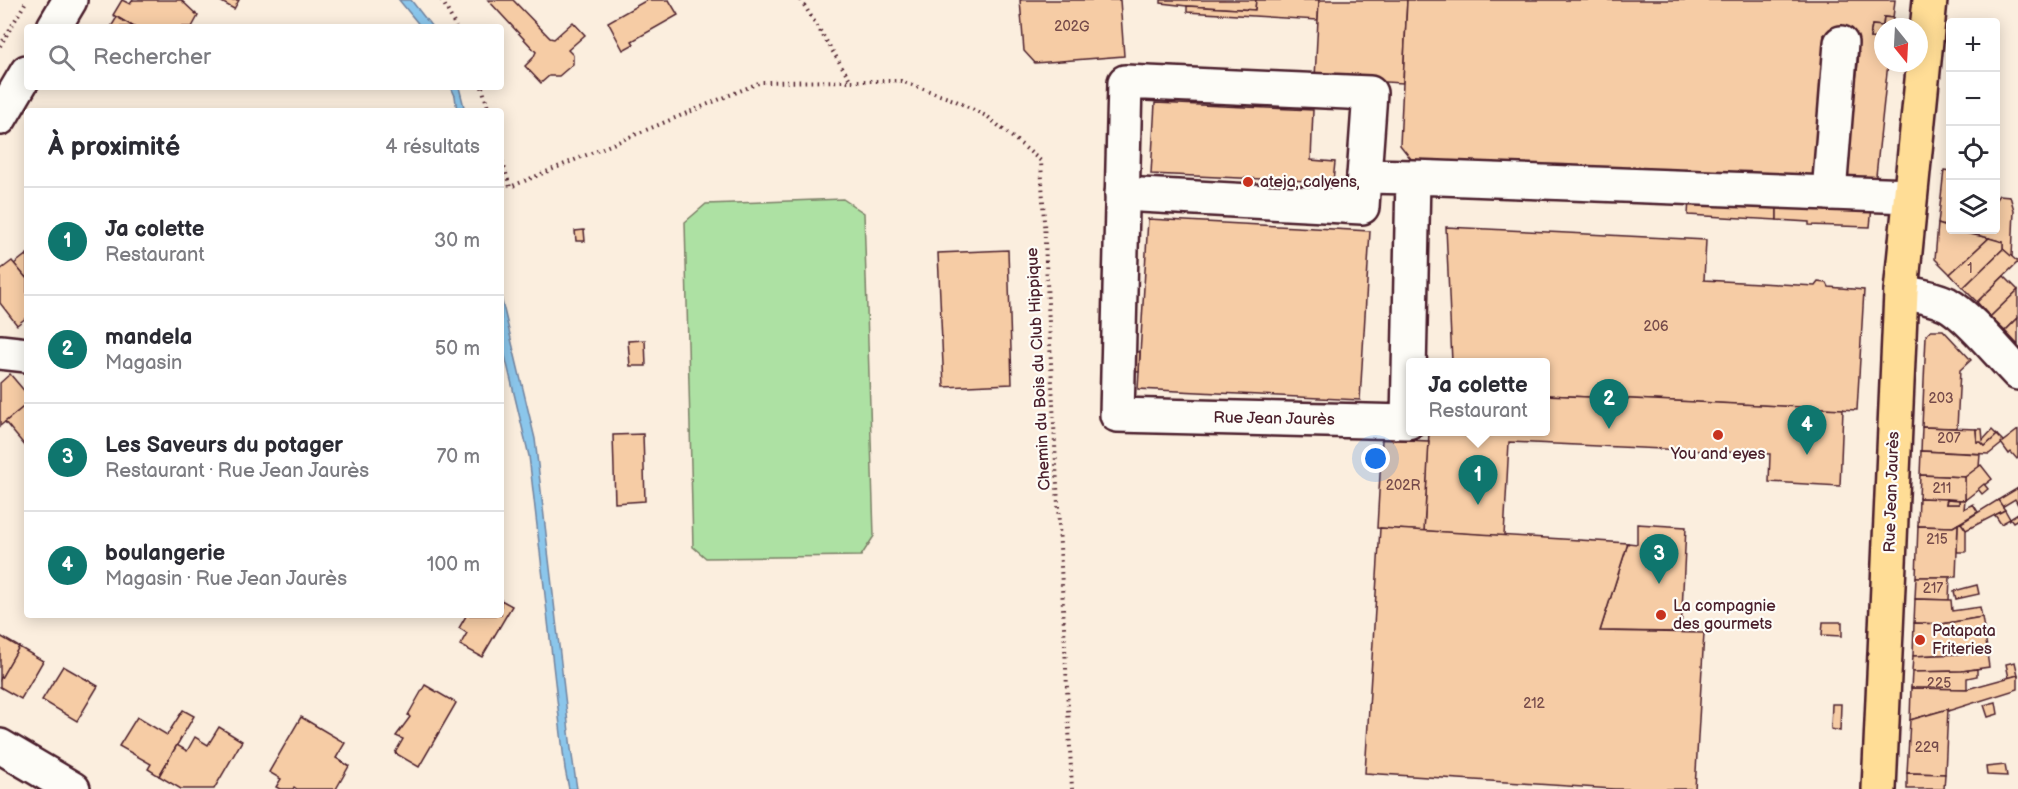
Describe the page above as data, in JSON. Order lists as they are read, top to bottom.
{
  "streets": {
    "main road": ["Rue Jean Jaurès"],
    "path": ["Chemin du Bois du Club Hippique"]
  },
  "places": [
    "ateja, calyens,",
    "You and eyes",
    "La compagnie des gourmets",
    "Patapata Friteries"
  ],
  "house_numbers": [
    "202G",
    "1",
    "206",
    "203",
    "207",
    "202R",
    "211",
    "215",
    "217",
    "225",
    "212",
    "229"
  ],
  "north": "bottom",
  "page": {
    "map_buttons": ["+", "−"],
    "search": "Rechercher",
    "heading": ["À proximité", "4 résultats"],
    "list": [
      {
        "mark": "1",
        "name": "Ja colette",
        "note": "Restaurant",
        "value": "30 m"
      },
      {
        "mark": "2",
        "name": "mandela",
        "note": "Magasin",
        "value": "50 m"
      },
      {
        "mark": "3",
        "name": "Les Saveurs du potager",
        "note": "Restaurant · Rue Jean Jaurès",
        "value": "70 m"
      },
      {
        "mark": "4",
        "name": "boulangerie",
        "note": "Magasin · Rue Jean Jaurès",
        "value": "100 m"
      }
    ],
    "popup": ["Ja colette", "Restaurant"],
    "pins": [
      "2",
      "4",
      "1",
      "3"
    ]
  }
}
